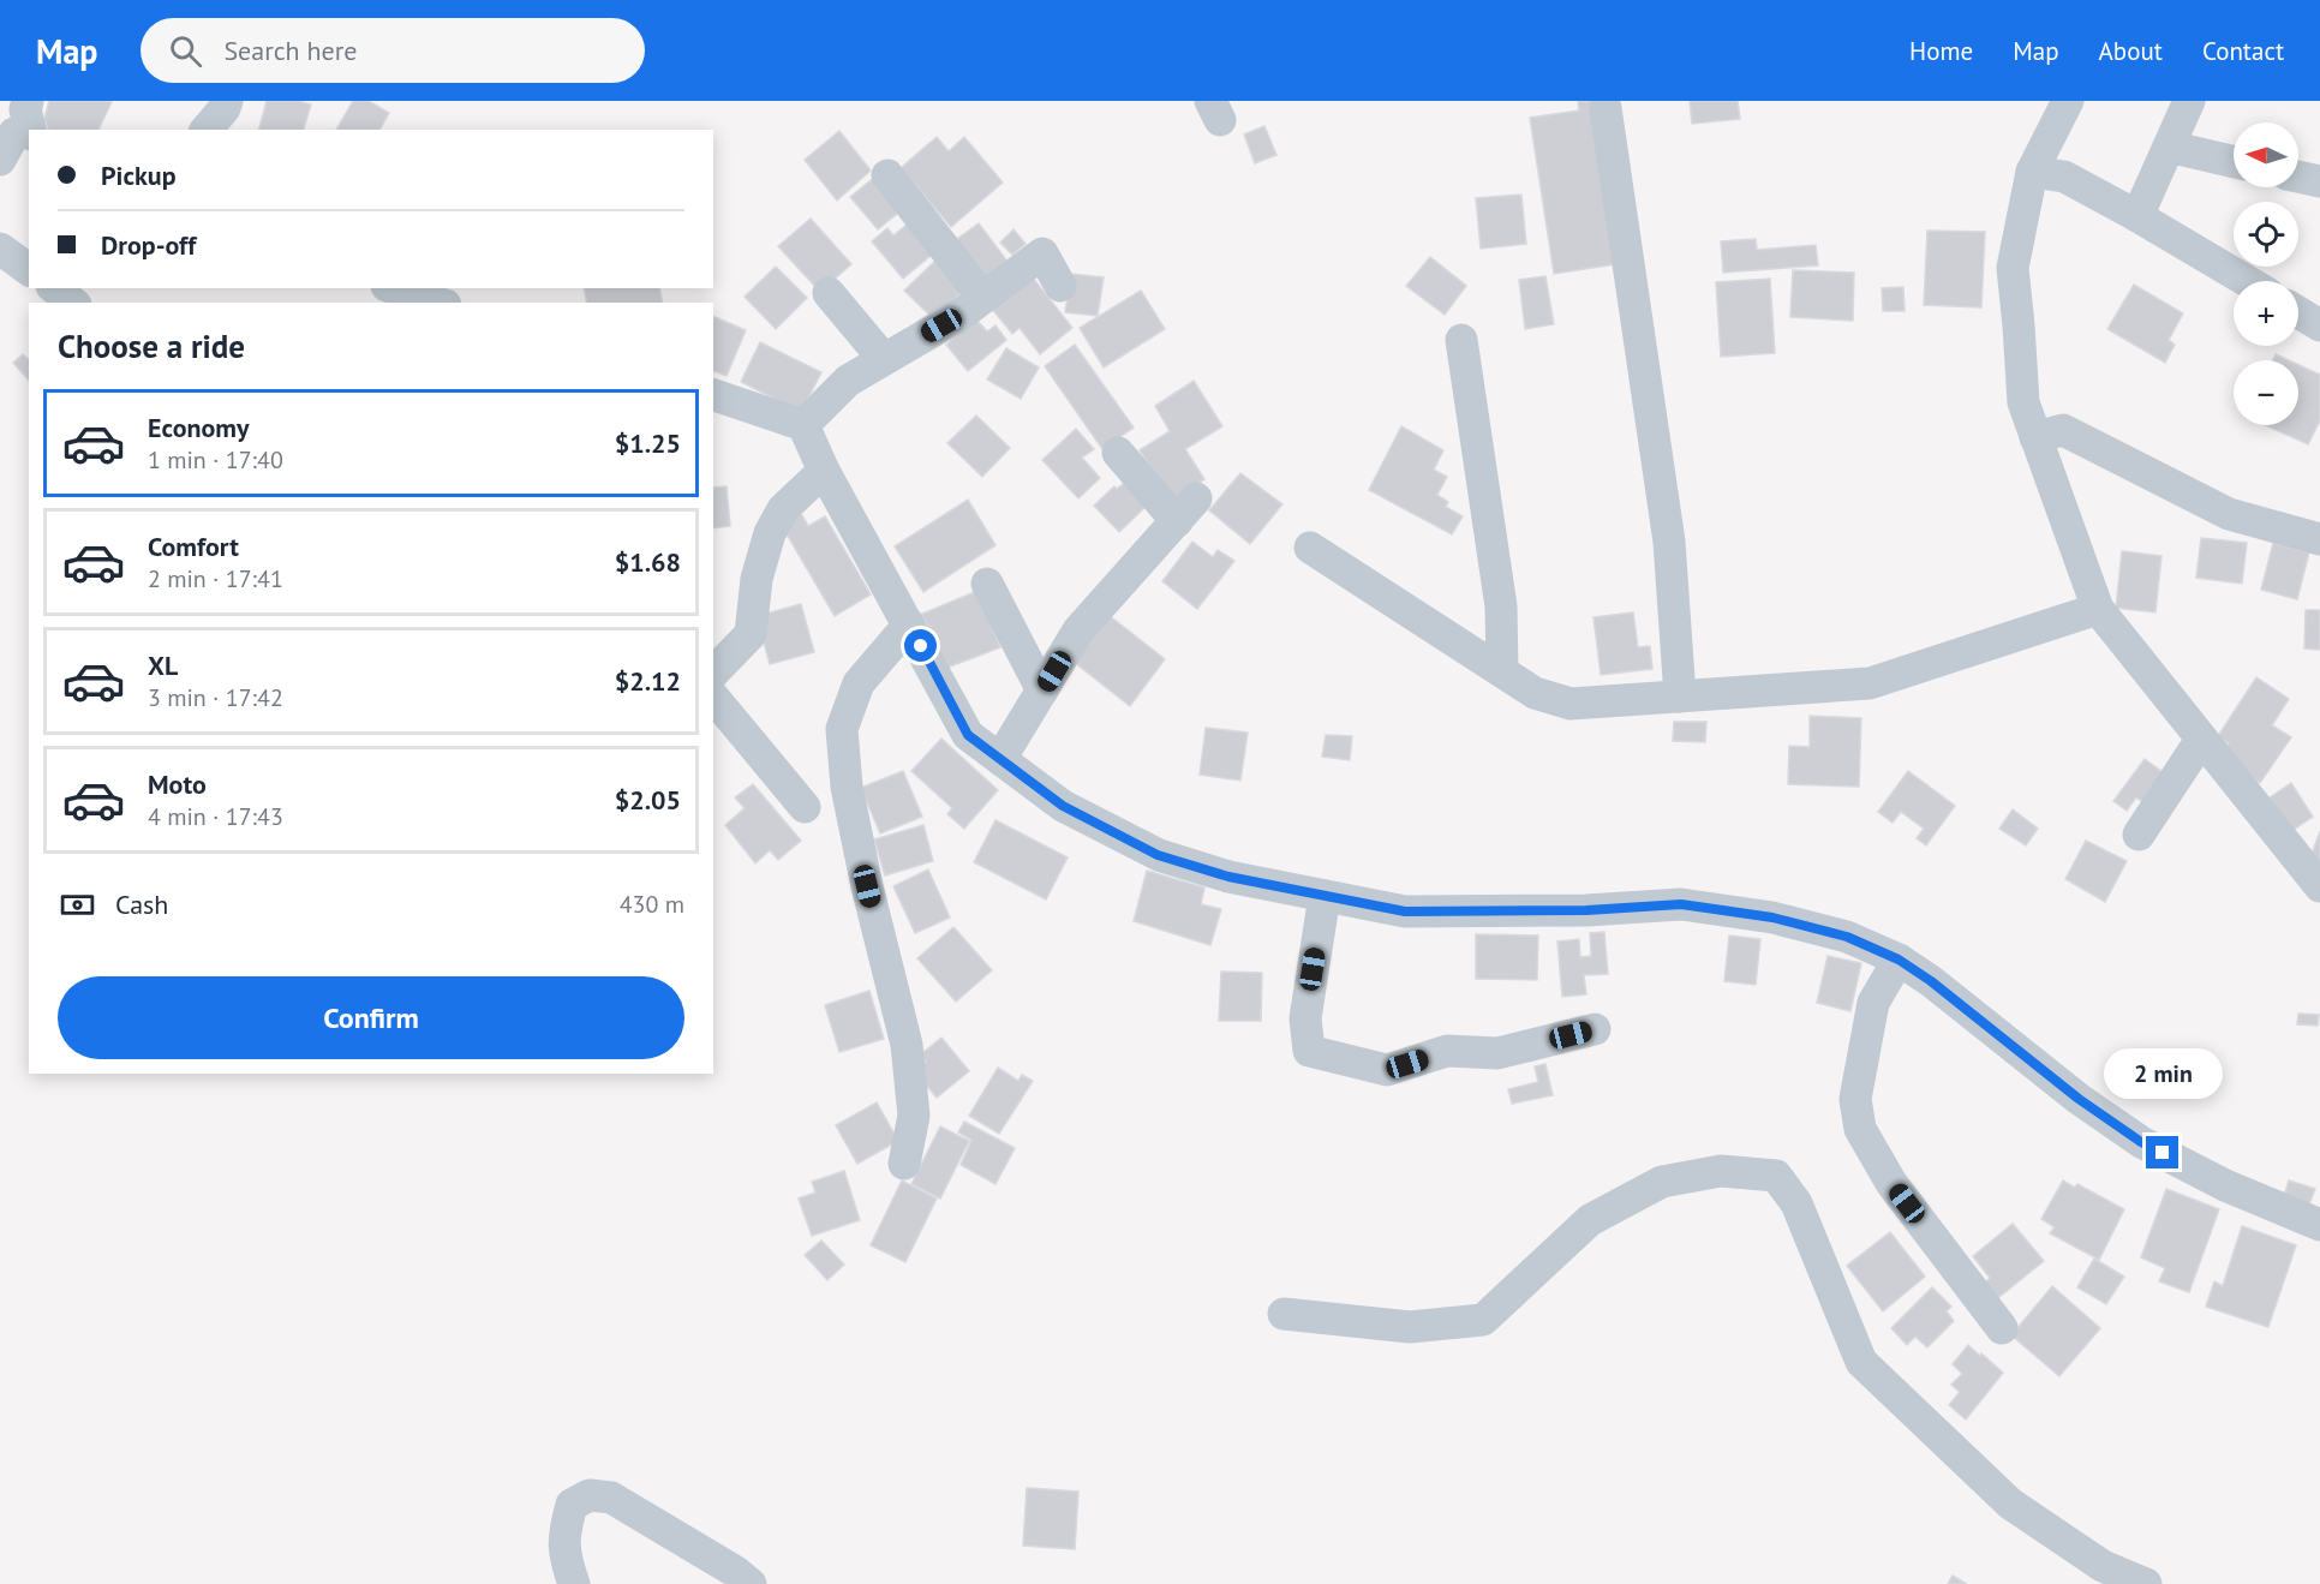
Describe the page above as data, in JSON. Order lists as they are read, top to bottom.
{
  "north": "left",
  "page": {
    "header": "Map",
    "search": "Search here",
    "nav": [
      "Home",
      "Map",
      "About",
      "Contact"
    ],
    "map_buttons": ["+", "−"],
    "banner": ["Pickup", "Drop-off"],
    "heading": "Choose a ride",
    "list": [
      {
        "name": "Economy",
        "note": "1 min · 17:40",
        "value": "$1.25"
      },
      {
        "name": "Comfort",
        "note": "2 min · 17:41",
        "value": "$1.68"
      },
      {
        "name": "XL",
        "note": "3 min · 17:42",
        "value": "$2.12"
      },
      {
        "name": "Moto",
        "note": "4 min · 17:43",
        "value": "$2.05"
      }
    ],
    "pay": ["Cash", "430 m"],
    "buttons": "Confirm",
    "bubble": "2 min"
  }
}
